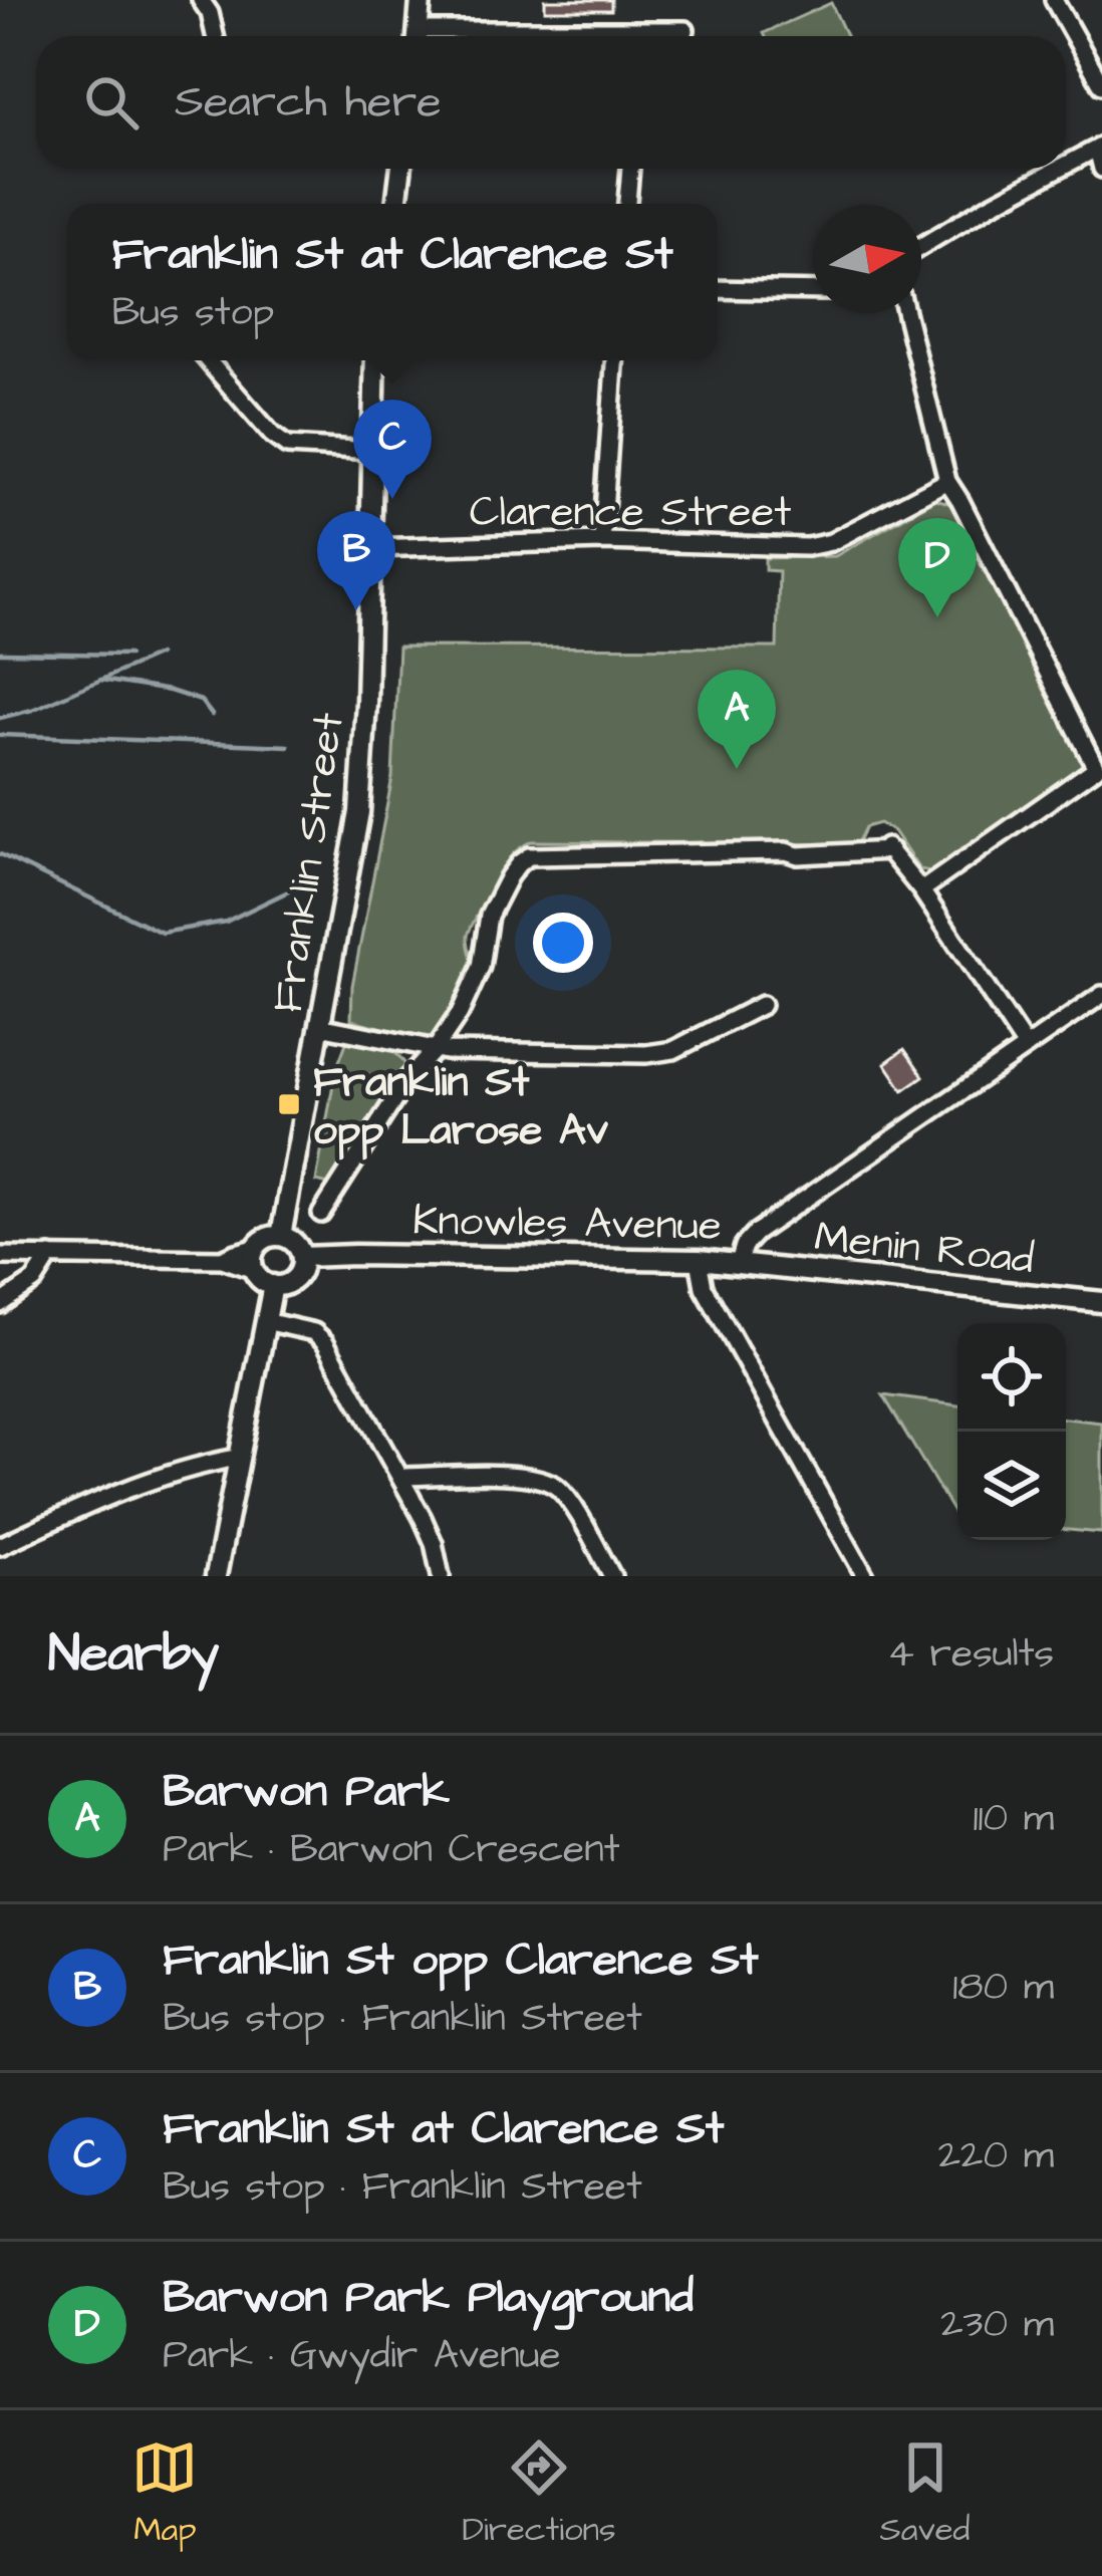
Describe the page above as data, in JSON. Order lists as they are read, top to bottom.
{
  "streets": {
    "street": [
      "Clarence Street",
      "Franklin Street",
      "Knowles Avenue",
      "Menin Road"
    ]
  },
  "crossings": [
    ["Clarence Street", "Franklin Street"],
    ["Franklin Street", "Knowles Avenue"],
    ["Knowles Avenue", "Menin Road"]
  ],
  "places": {
    "transit": ["Franklin St opp Larose Av"]
  },
  "north": "right",
  "page": {
    "search": "Search here",
    "popup": ["Franklin St at Clarence St", "Bus stop"],
    "pins": [
      "C",
      "B",
      "D",
      "A"
    ],
    "heading": ["Nearby", "4 results"],
    "list": [
      {
        "mark": "A",
        "name": "Barwon Park",
        "note": "Park · Barwon Crescent",
        "value": "110 m"
      },
      {
        "mark": "B",
        "name": "Franklin St opp Clarence St",
        "note": "Bus stop · Franklin Street",
        "value": "180 m"
      },
      {
        "mark": "C",
        "name": "Franklin St at Clarence St",
        "note": "Bus stop · Franklin Street",
        "value": "220 m"
      },
      {
        "mark": "D",
        "name": "Barwon Park Playground",
        "note": "Park · Gwydir Avenue",
        "value": "230 m"
      }
    ],
    "nav": ["Map", "Directions", "Saved"]
  }
}
